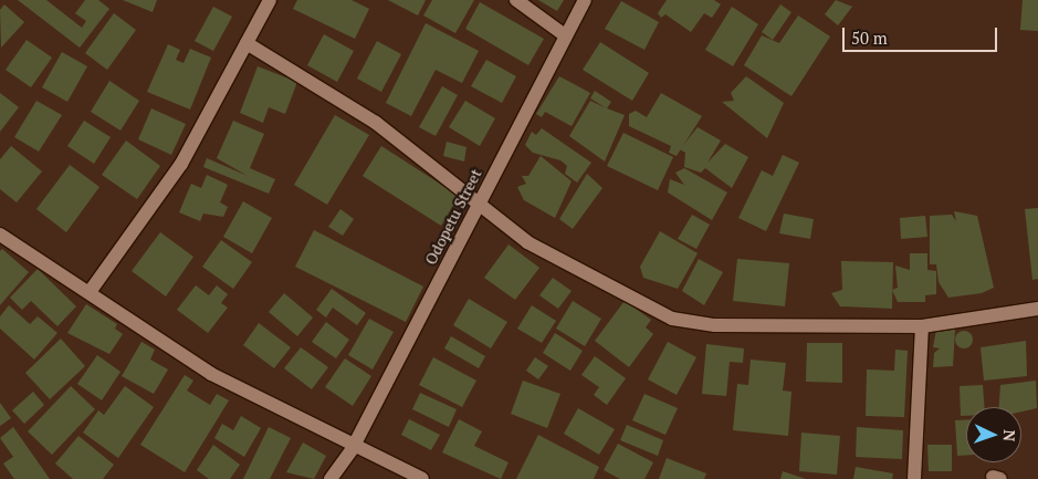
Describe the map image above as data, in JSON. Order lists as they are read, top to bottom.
{
  "streets": {
    "street": ["Odopetu Street"]
  },
  "scale_bar": "50 m",
  "north": "right"
}
